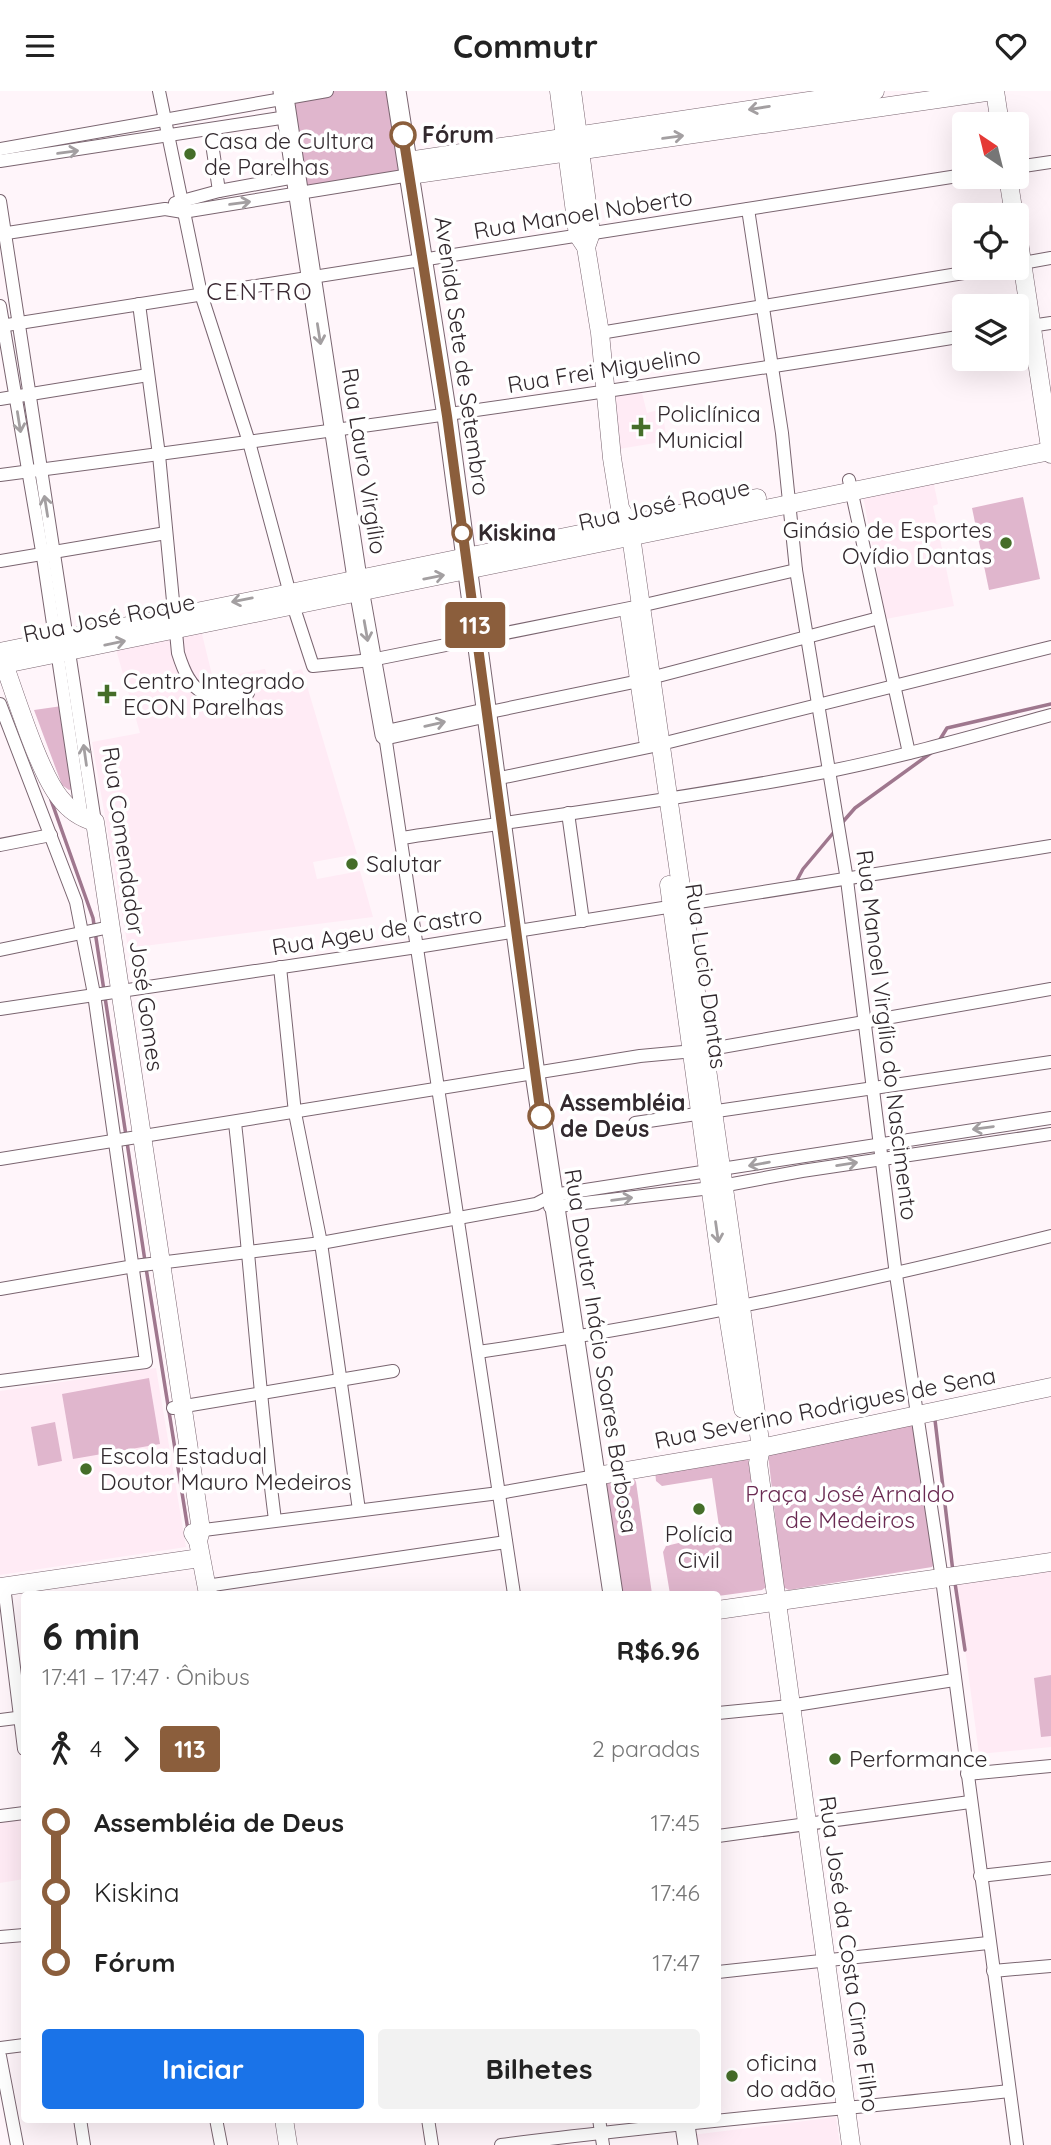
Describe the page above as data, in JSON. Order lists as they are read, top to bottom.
{
  "streets": {
    "main road": ["Avenida Sete de Setembro", "Rua Lauro Virgílio", "Rua Doutor Inácio Soares Barbosa"],
    "street": [
      "Rua Manoel Noberto",
      "Rua Frei Miguelino",
      "Rua José Roque",
      "Rua Comendador José Gomes",
      "Rua Ageu de Castro",
      "Rua Lucio Dantas",
      "Rua Manoel Virgílio do Nascimento",
      "Rua Severino Rodrigues de Sena",
      "Rua José da Costa Cirne Filho"
    ]
  },
  "crossings": [
    ["Rua Manoel Noberto", "Avenida Sete de Setembro"],
    ["Rua Manoel Noberto", "Rua Lauro Virgílio"],
    ["Rua Manoel Noberto", "Rua Comendador José Gomes"],
    ["Rua Manoel Noberto", "Rua Lucio Dantas"],
    ["Rua Manoel Noberto", "Rua Manoel Virgílio do Nascimento"],
    ["Avenida Sete de Setembro", "Rua Frei Miguelino"],
    ["Avenida Sete de Setembro", "Rua José Roque"],
    ["Avenida Sete de Setembro", "Rua Ageu de Castro"],
    ["Avenida Sete de Setembro", "Rua Doutor Inácio Soares Barbosa"],
    ["Rua Frei Miguelino", "Rua Lauro Virgílio"],
    ["Rua Frei Miguelino", "Rua Comendador José Gomes"],
    ["Rua Frei Miguelino", "Rua Lucio Dantas"],
    ["Rua Frei Miguelino", "Rua Manoel Virgílio do Nascimento"],
    ["Rua Lauro Virgílio", "Rua José Roque"],
    ["Rua José Roque", "Rua Comendador José Gomes"],
    ["Rua José Roque", "Rua Lucio Dantas"],
    ["Rua José Roque", "Rua Manoel Virgílio do Nascimento"],
    ["Rua Comendador José Gomes", "Rua Ageu de Castro"],
    ["Rua Comendador José Gomes", "Rua Severino Rodrigues de Sena"],
    ["Rua Ageu de Castro", "Rua Lucio Dantas"],
    ["Rua Ageu de Castro", "Rua Manoel Virgílio do Nascimento"],
    ["Rua Ageu de Castro", "Rua Doutor Inácio Soares Barbosa"],
    ["Rua Lucio Dantas", "Rua Severino Rodrigues de Sena"],
    ["Rua Lucio Dantas", "Rua José da Costa Cirne Filho"],
    ["Rua Manoel Virgílio do Nascimento", "Rua Severino Rodrigues de Sena"],
    ["Rua Doutor Inácio Soares Barbosa", "Rua Severino Rodrigues de Sena"]
  ],
  "one_way": ["Rua Lauro Virgílio"],
  "districts": ["CENTRO"],
  "parks": ["Praça José Arnaldo de Medeiros"],
  "places": {
    "other": [
      "Fórum",
      "Casa de Cultura de Parelhas",
      "Kiskina",
      "Ginásio de Esportes Ovídio Dantas",
      "Salutar",
      "Assembléia de Deus",
      "Escola Estadual Doutor Mauro Medeiros",
      "Polícia Civil",
      "Performance",
      "oficina do adão"
    ],
    "health": ["Policlínica Municial", "Centro Integrado ECON Parelhas"]
  },
  "lines": ["bus line 113"],
  "north": "top left",
  "page": {
    "header": "Commutr",
    "on_map": "113",
    "heading": ["6 min", "17:41 – 17:47 · Ônibus", "R$6.96"],
    "legs": ["4", "113", "2 paradas"],
    "list": [
      {
        "name": "Assembléia de Deus",
        "value": "17:45"
      },
      {
        "name": "Kiskina",
        "value": "17:46"
      },
      {
        "name": "Fórum",
        "value": "17:47"
      }
    ],
    "buttons": ["Iniciar", "Bilhetes"]
  }
}
